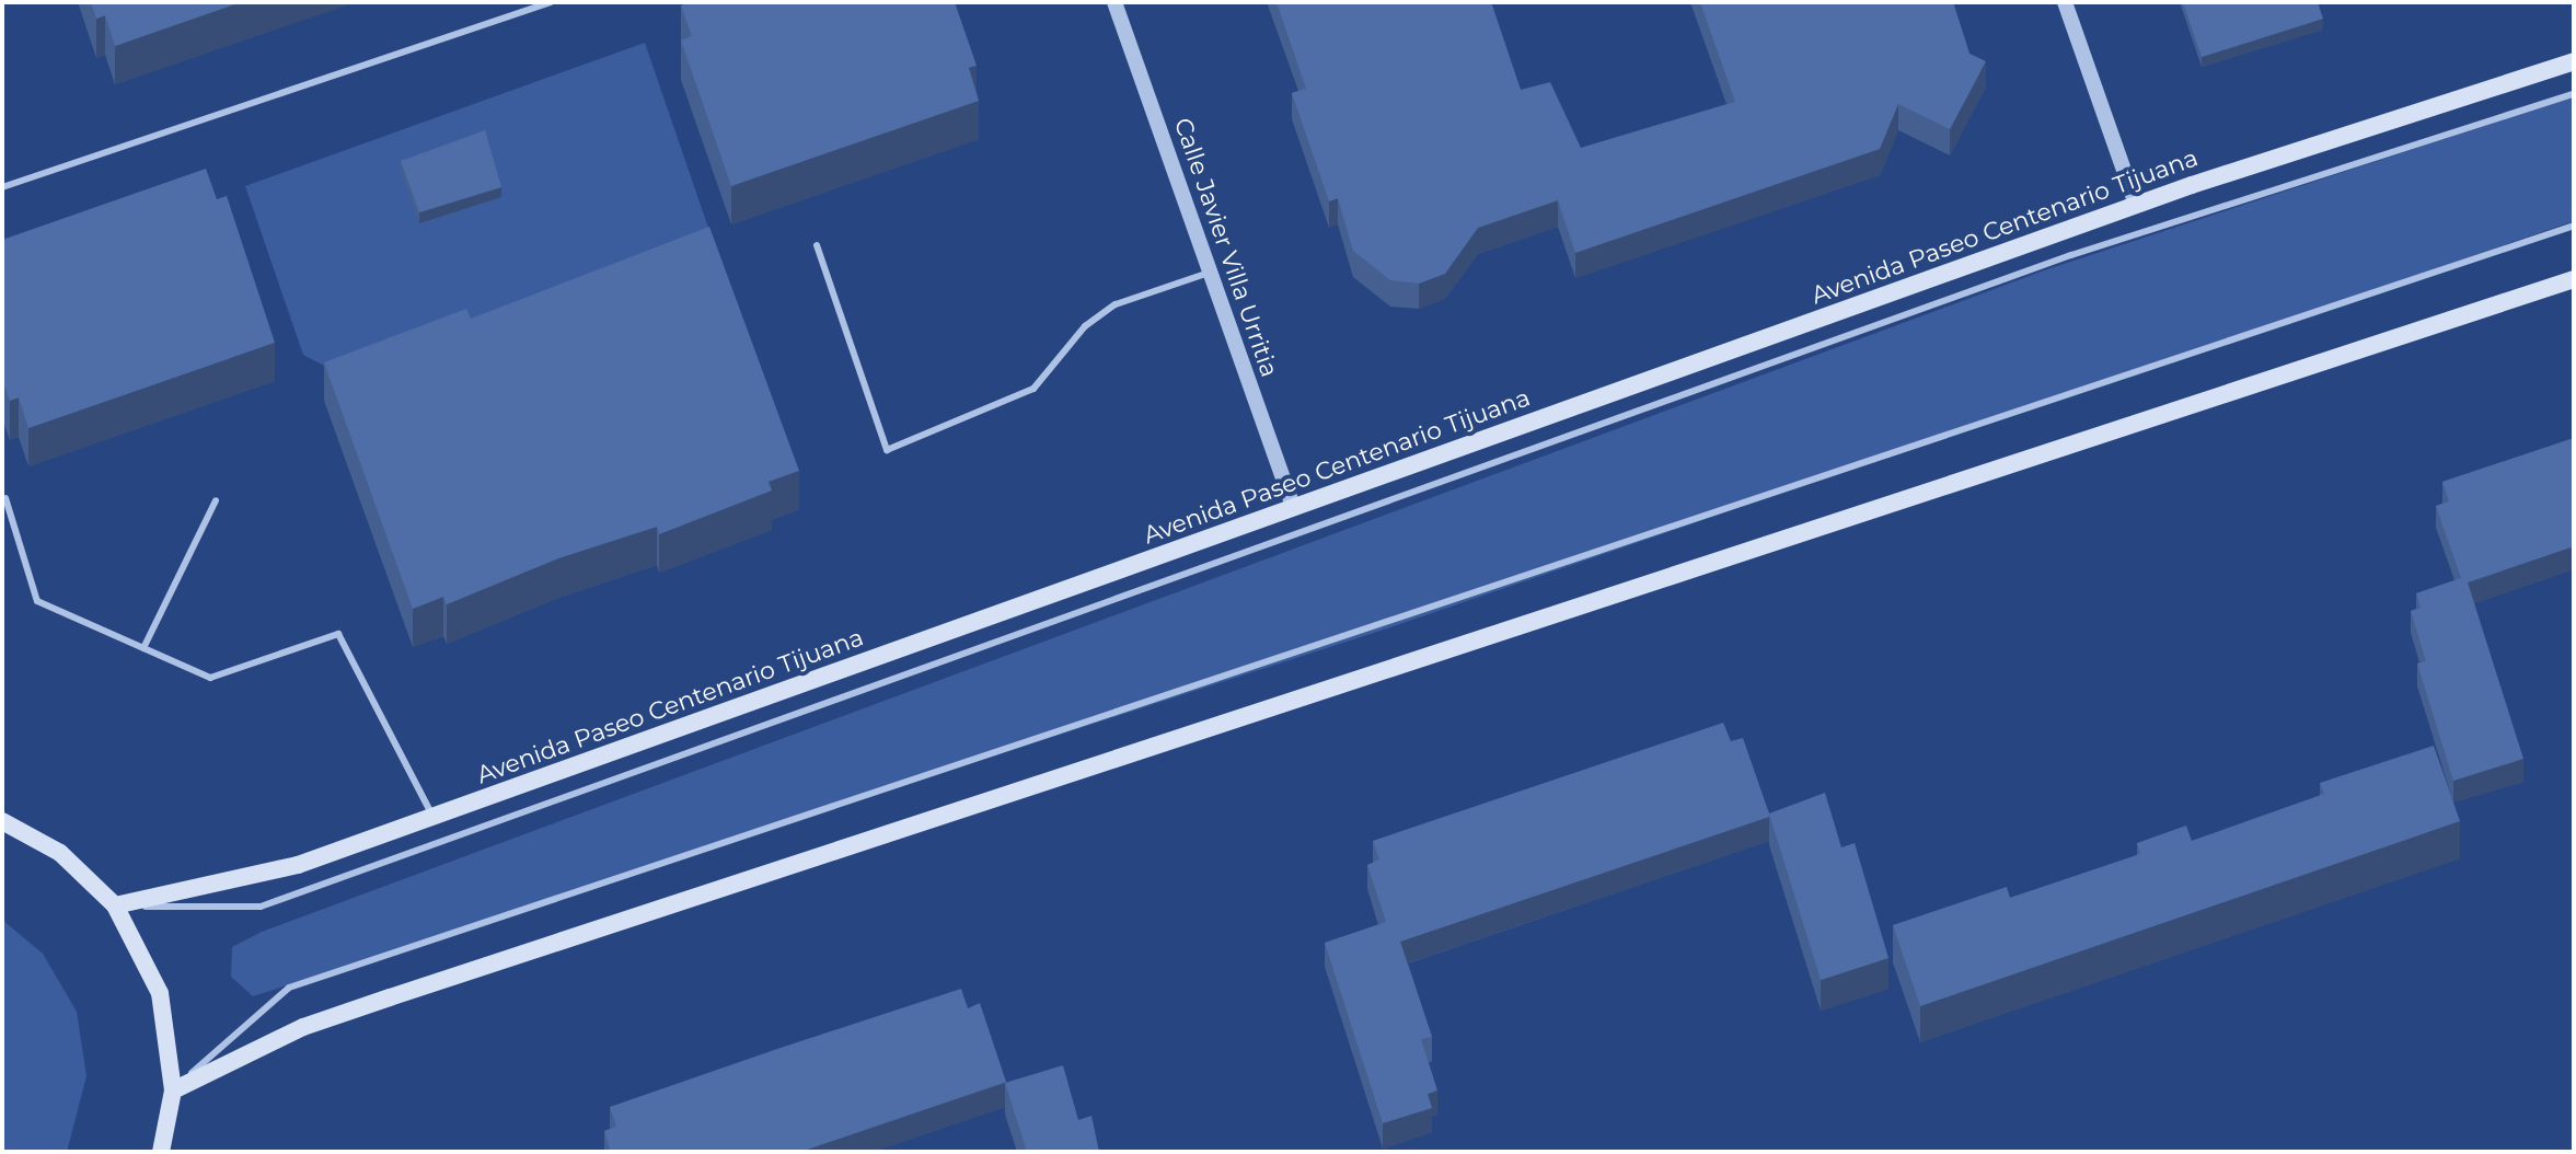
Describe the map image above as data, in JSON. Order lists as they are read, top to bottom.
{
  "streets": {
    "main road": ["Avenida Paseo Centenario Tijuana"],
    "street": ["Calle Javier Villa Urritia"]
  },
  "crossings": [
    ["Avenida Paseo Centenario Tijuana", "Calle Javier Villa Urritia"]
  ]
}
